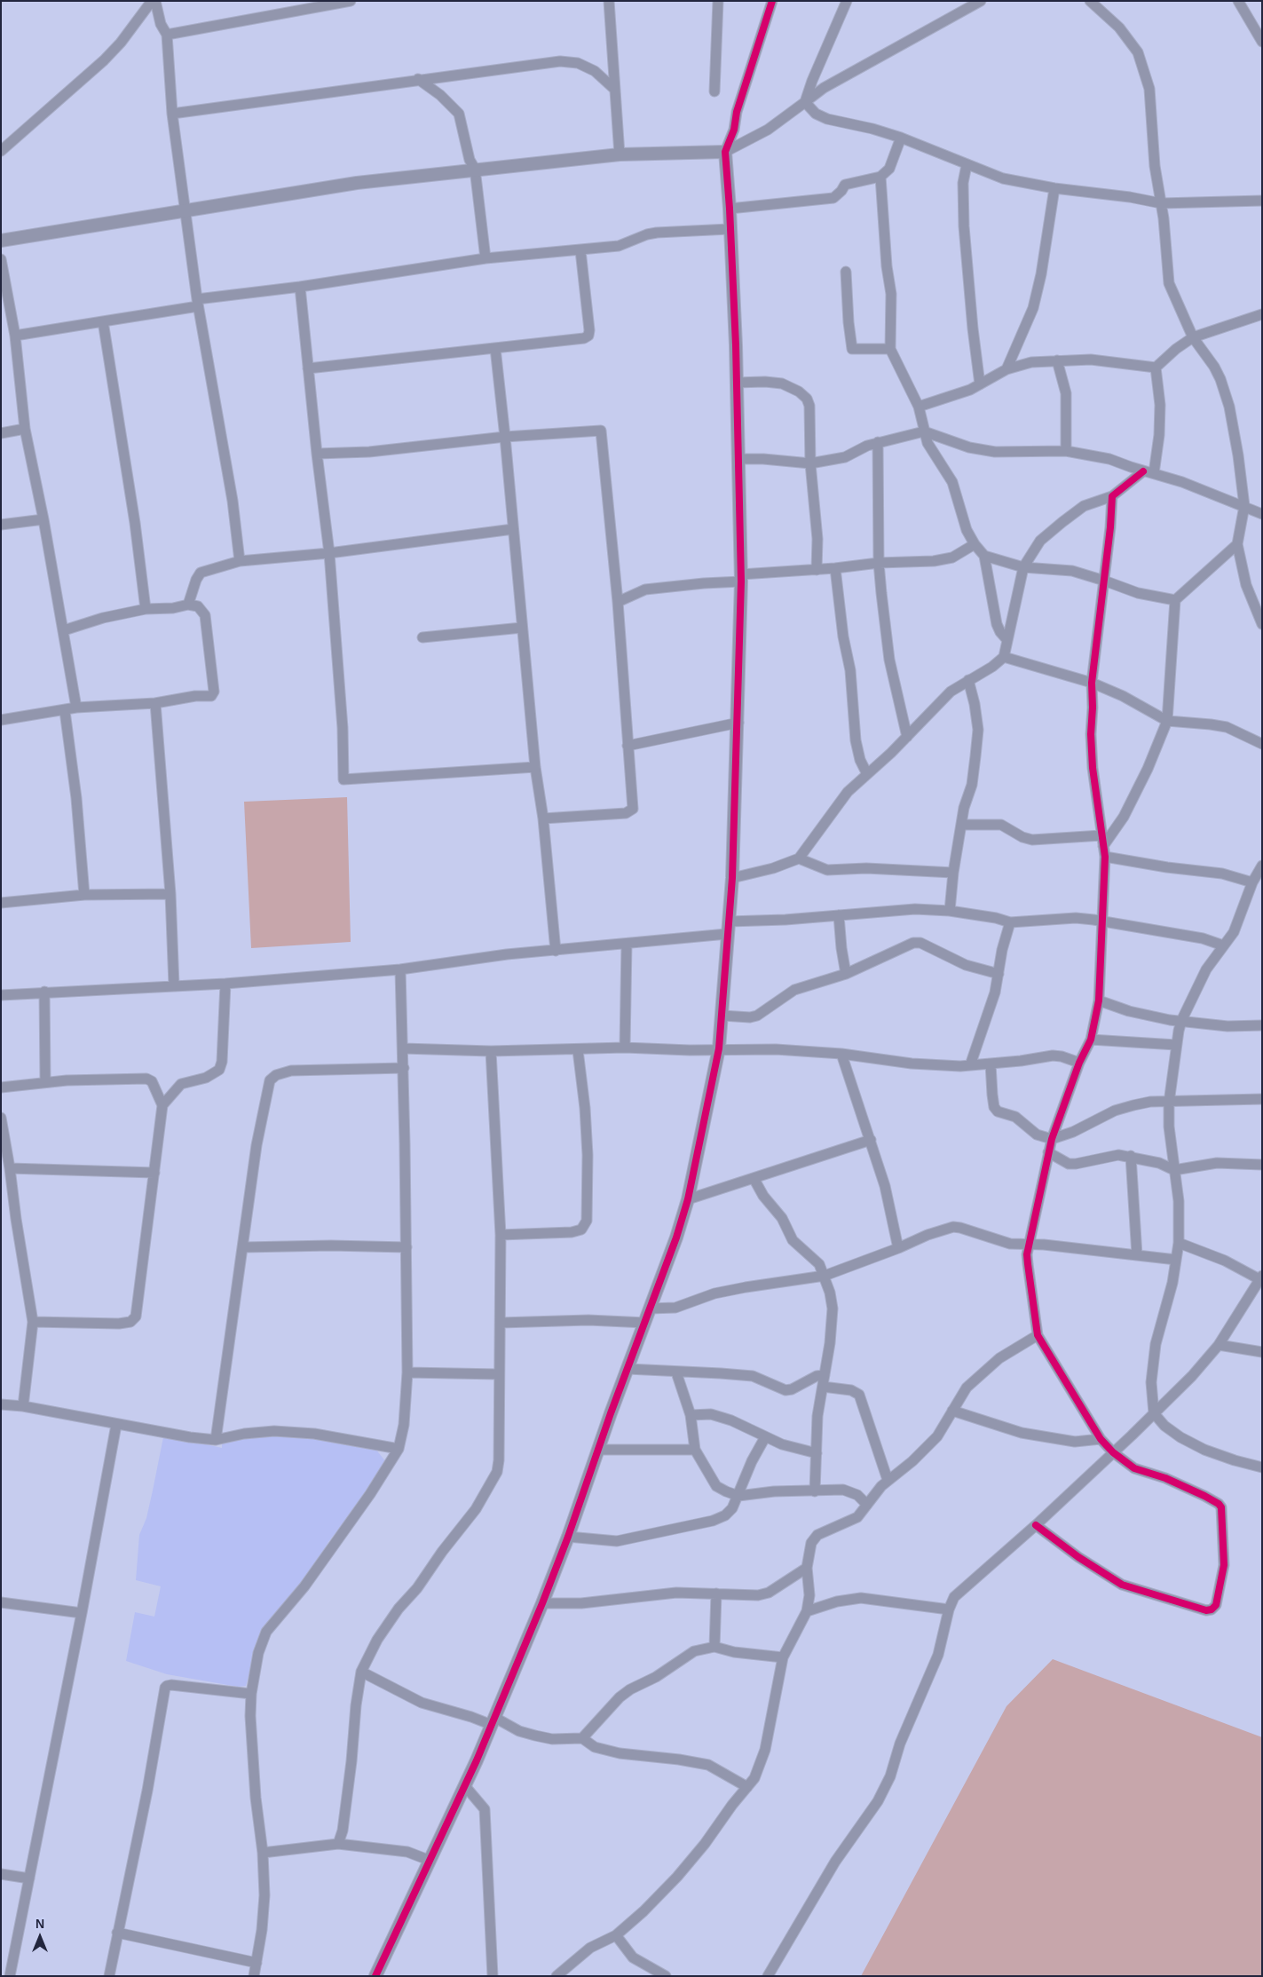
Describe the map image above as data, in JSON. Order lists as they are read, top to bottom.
{
  "north": "top"
}
